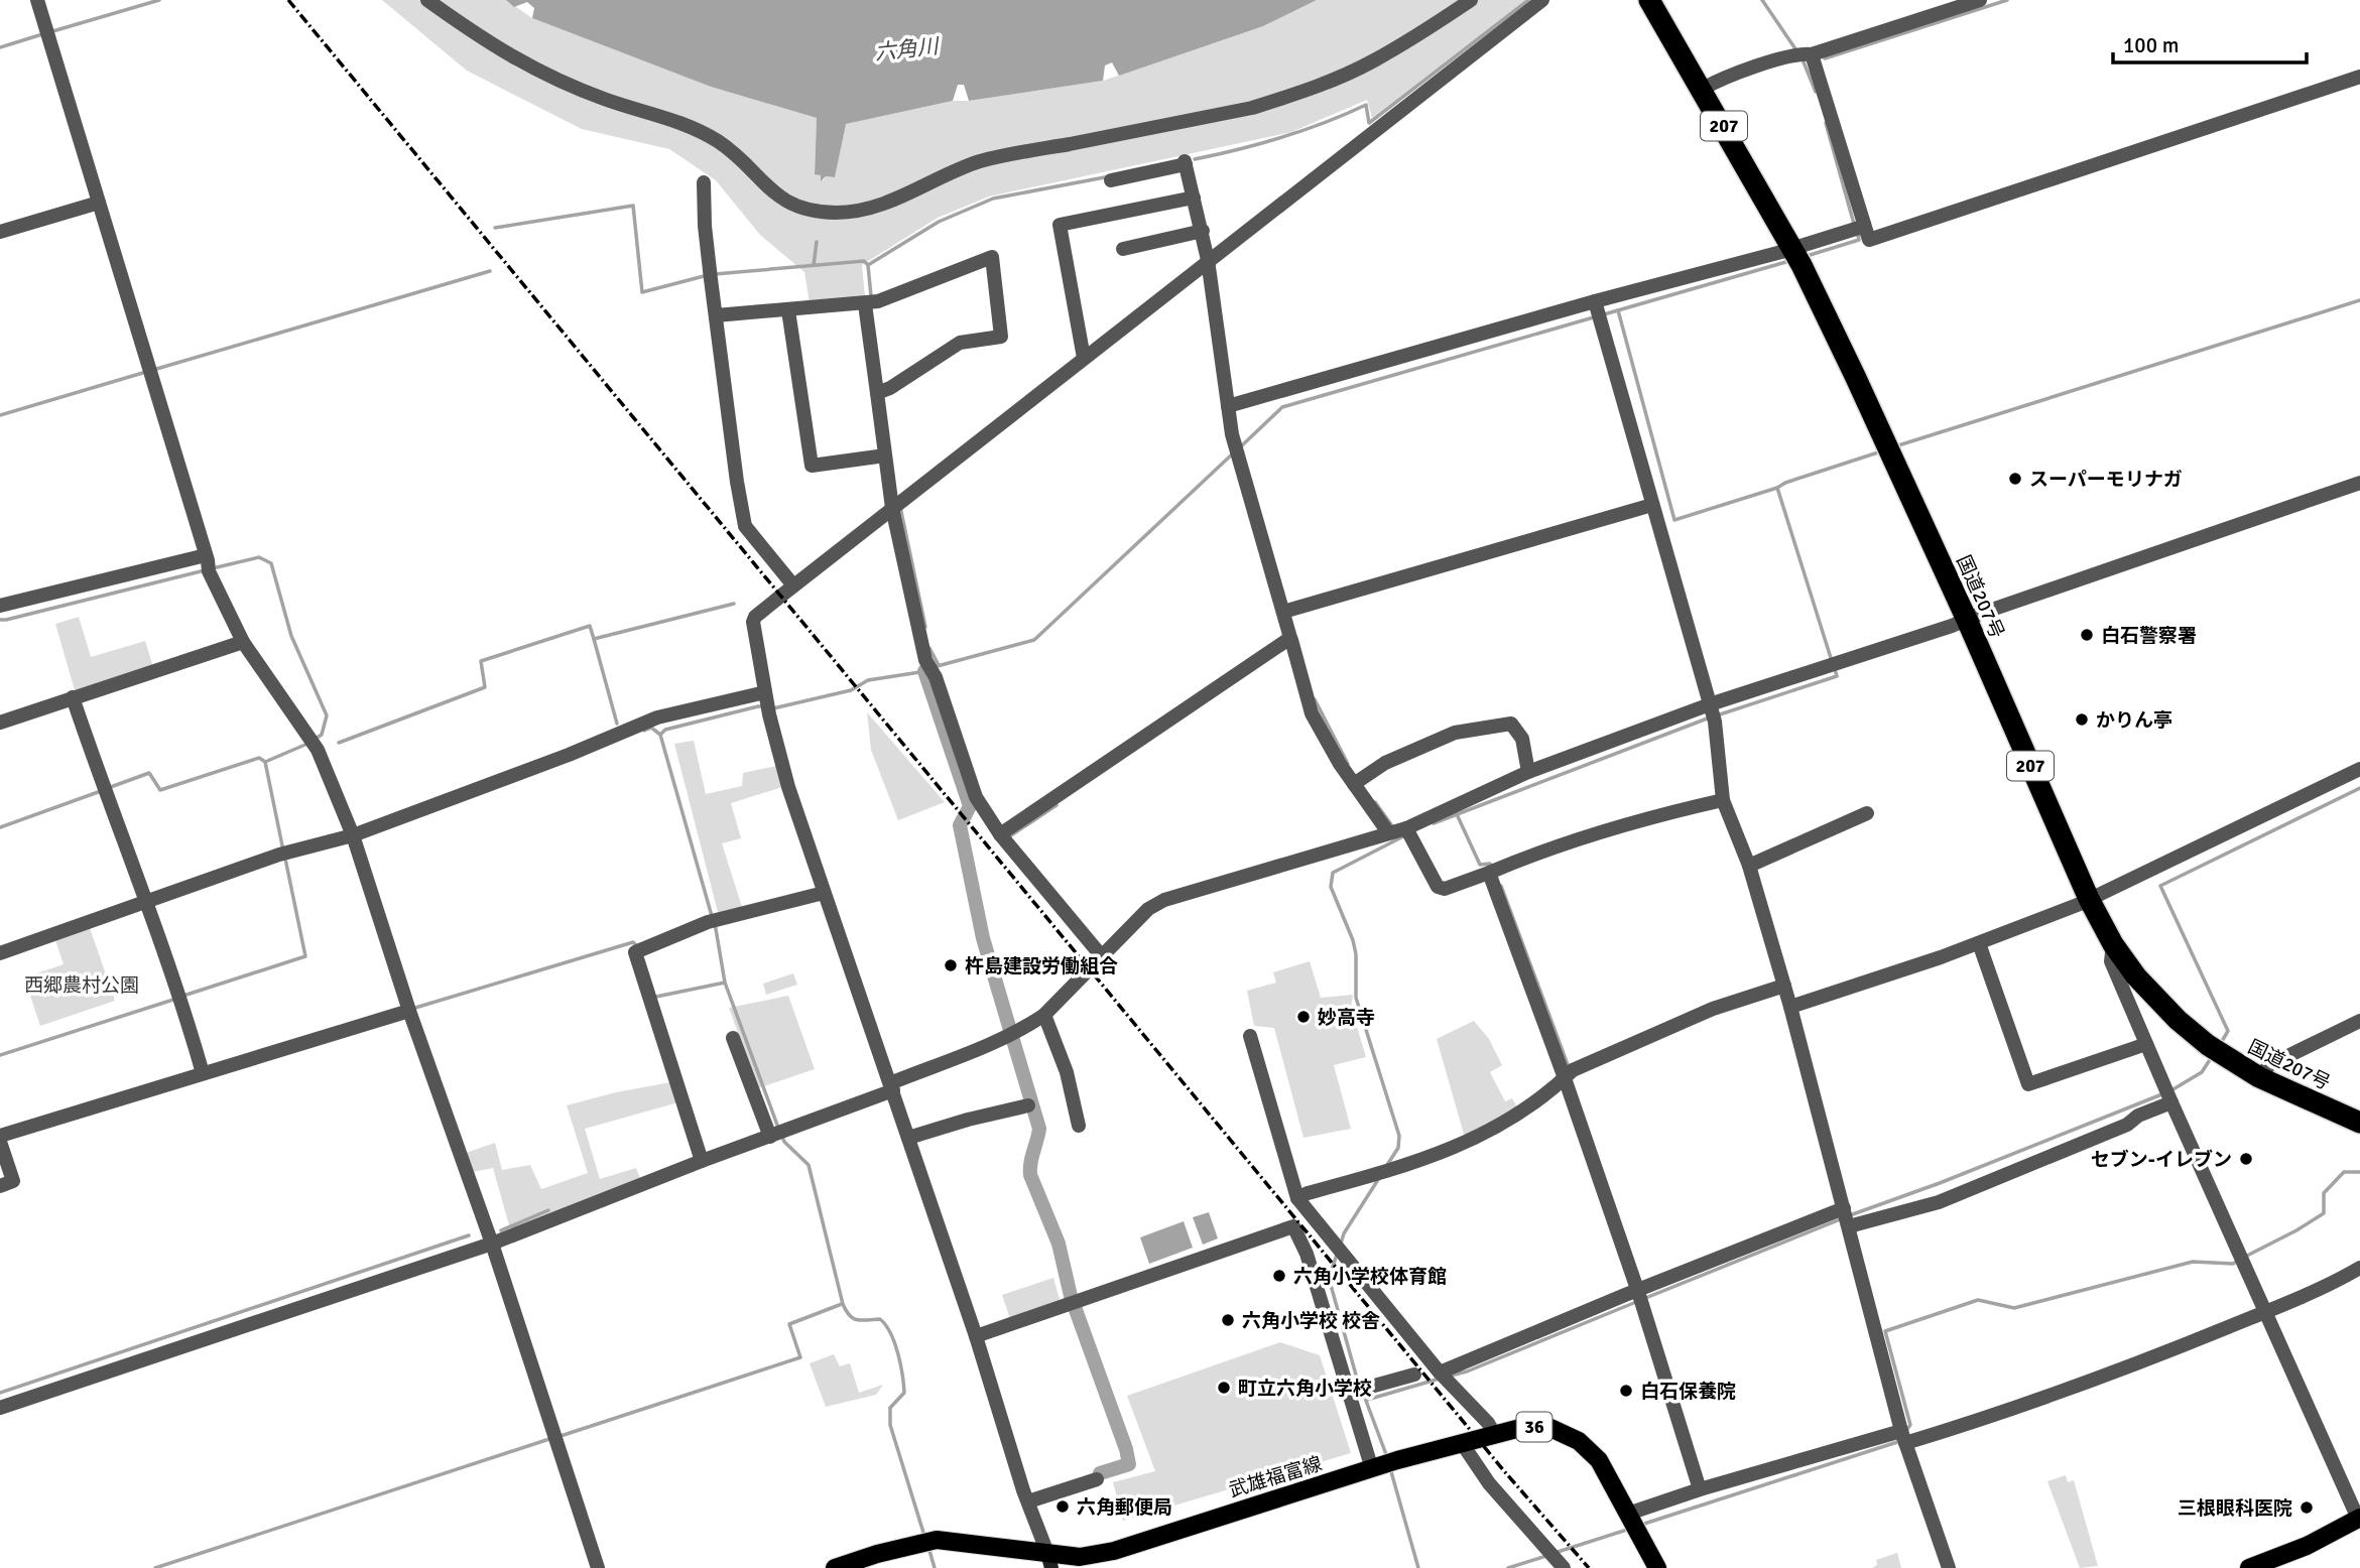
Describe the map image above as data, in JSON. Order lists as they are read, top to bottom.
{
  "streets": {
    "highway": ["207", "国道207号"],
    "main road": ["36", "武雄福富線"]
  },
  "water": ["六角川"],
  "parks": ["西郷農村公園"],
  "places": [
    "スーパーモリナガ",
    "白石警察署",
    "かりん亭",
    "杵島建設労働組合",
    "妙高寺",
    "セブン-イレブン",
    "六角小学校体育館",
    "六角小学校 校舎",
    "町立六角小学校",
    "白石保養院",
    "六角郵便局",
    "三根眼科医院"
  ],
  "scale_bar": "100 m"
}
